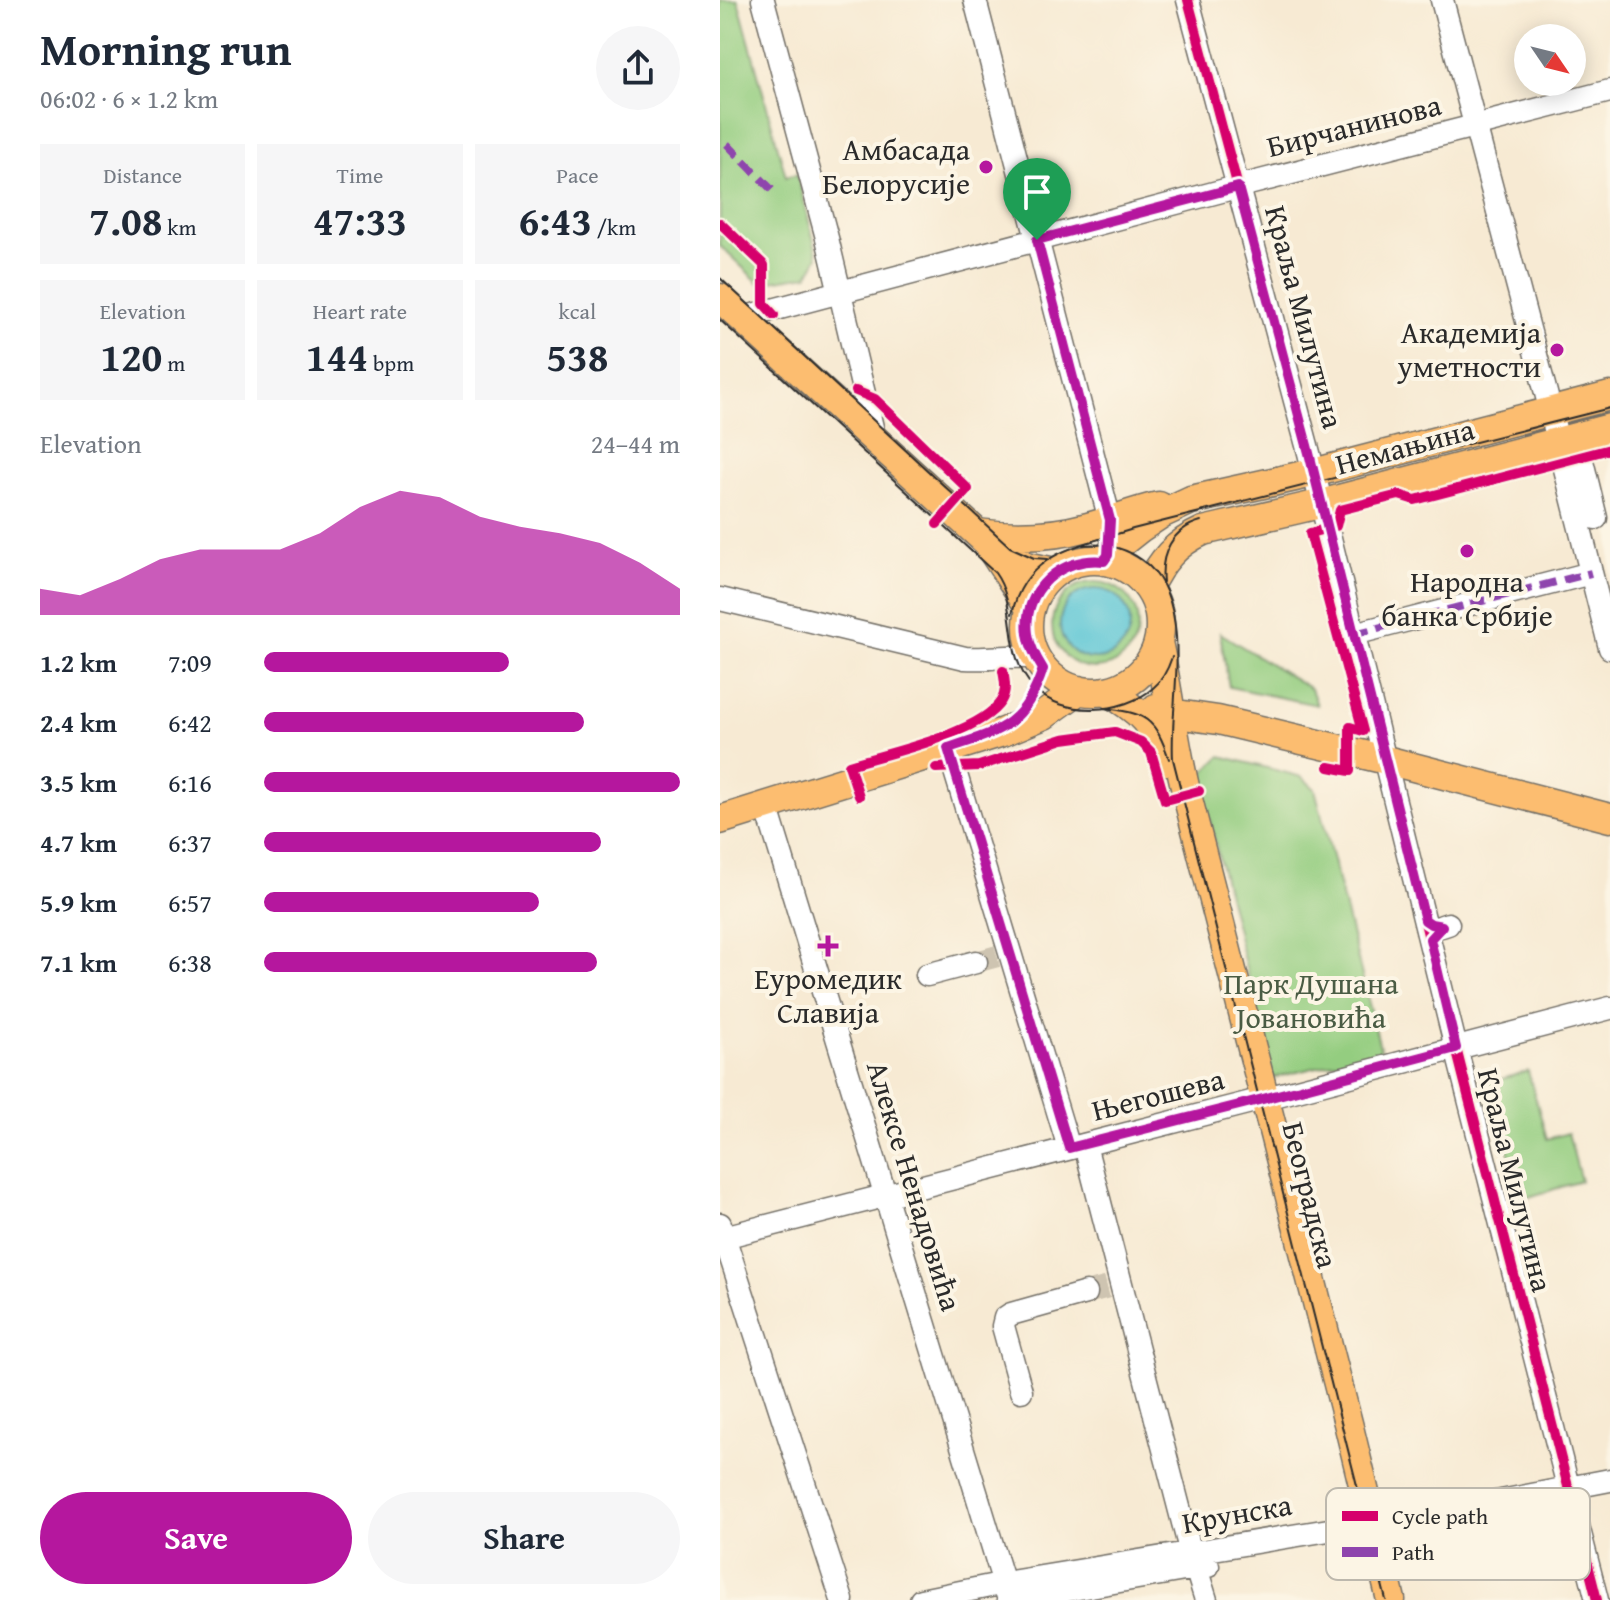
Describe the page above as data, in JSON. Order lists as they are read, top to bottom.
{
  "streets": {
    "main road": ["Немањина", "Београдска"],
    "street": [
      "Бирчанинова",
      "Краља Милутина",
      "Његошева",
      "Алексе Ненадовића",
      "Крунска"
    ]
  },
  "crossings": [
    ["Бирчанинова", "Краља Милутина"],
    ["Краља Милутина", "Немањина"],
    ["Краља Милутина", "Његошева"],
    ["Краља Милутина", "Крунска"],
    ["Немањина", "Београдска"],
    ["Његошева", "Алексе Ненадовића"],
    ["Његошева", "Београдска"],
    ["Алексе Ненадовића", "Крунска"]
  ],
  "parks": ["Парк Душана Јовановића"],
  "places": {
    "other": ["Амбасада Белорусије", "Академија уметности", "Народна банка Србије"],
    "health": ["Еуромедик Славија"]
  },
  "legend": ["Cycle path", "Path"],
  "north": "bottom right",
  "page": {
    "heading": ["Morning run", "06:02 · 6 × 1.2 km"],
    "stats": [
      ["Distance", "7.08 km"],
      ["Time", "47:33"],
      ["Pace", "6:43 /km"],
      ["Elevation", "120 m"],
      ["Heart rate", "144 bpm"],
      ["kcal", "538"]
    ],
    "chart": ["Elevation", "24–44 m"],
    "list": [
      {
        "name": "1.2 km",
        "note": "7:09"
      },
      {
        "name": "2.4 km",
        "note": "6:42"
      },
      {
        "name": "3.5 km",
        "note": "6:16"
      },
      {
        "name": "4.7 km",
        "note": "6:37"
      },
      {
        "name": "5.9 km",
        "note": "6:57"
      },
      {
        "name": "7.1 km",
        "note": "6:38"
      }
    ],
    "buttons": ["Save", "Share"]
  }
}
